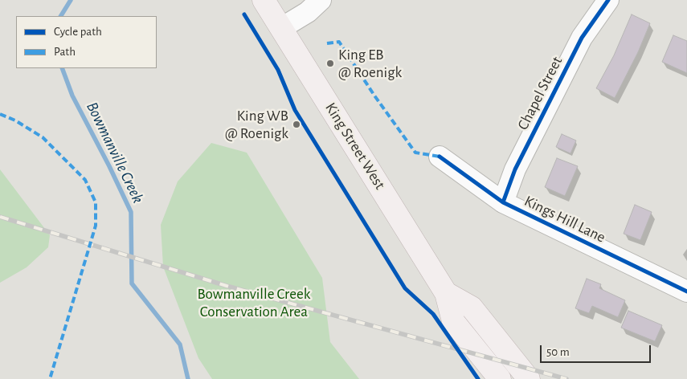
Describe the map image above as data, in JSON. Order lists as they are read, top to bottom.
{
  "streets": {
    "main road": ["King Street West"],
    "street": ["Chapel Street", "Kings Hill Lane"]
  },
  "crossings": [
    ["Chapel Street", "Kings Hill Lane"]
  ],
  "water": ["Bowmanville Creek"],
  "parks": ["Bowmanville Creek Conservation Area"],
  "places": ["King EB @ Roenigk", "King WB @ Roenigk"],
  "legend": ["Cycle path", "Path"],
  "scale_bar": "50 m"
}
